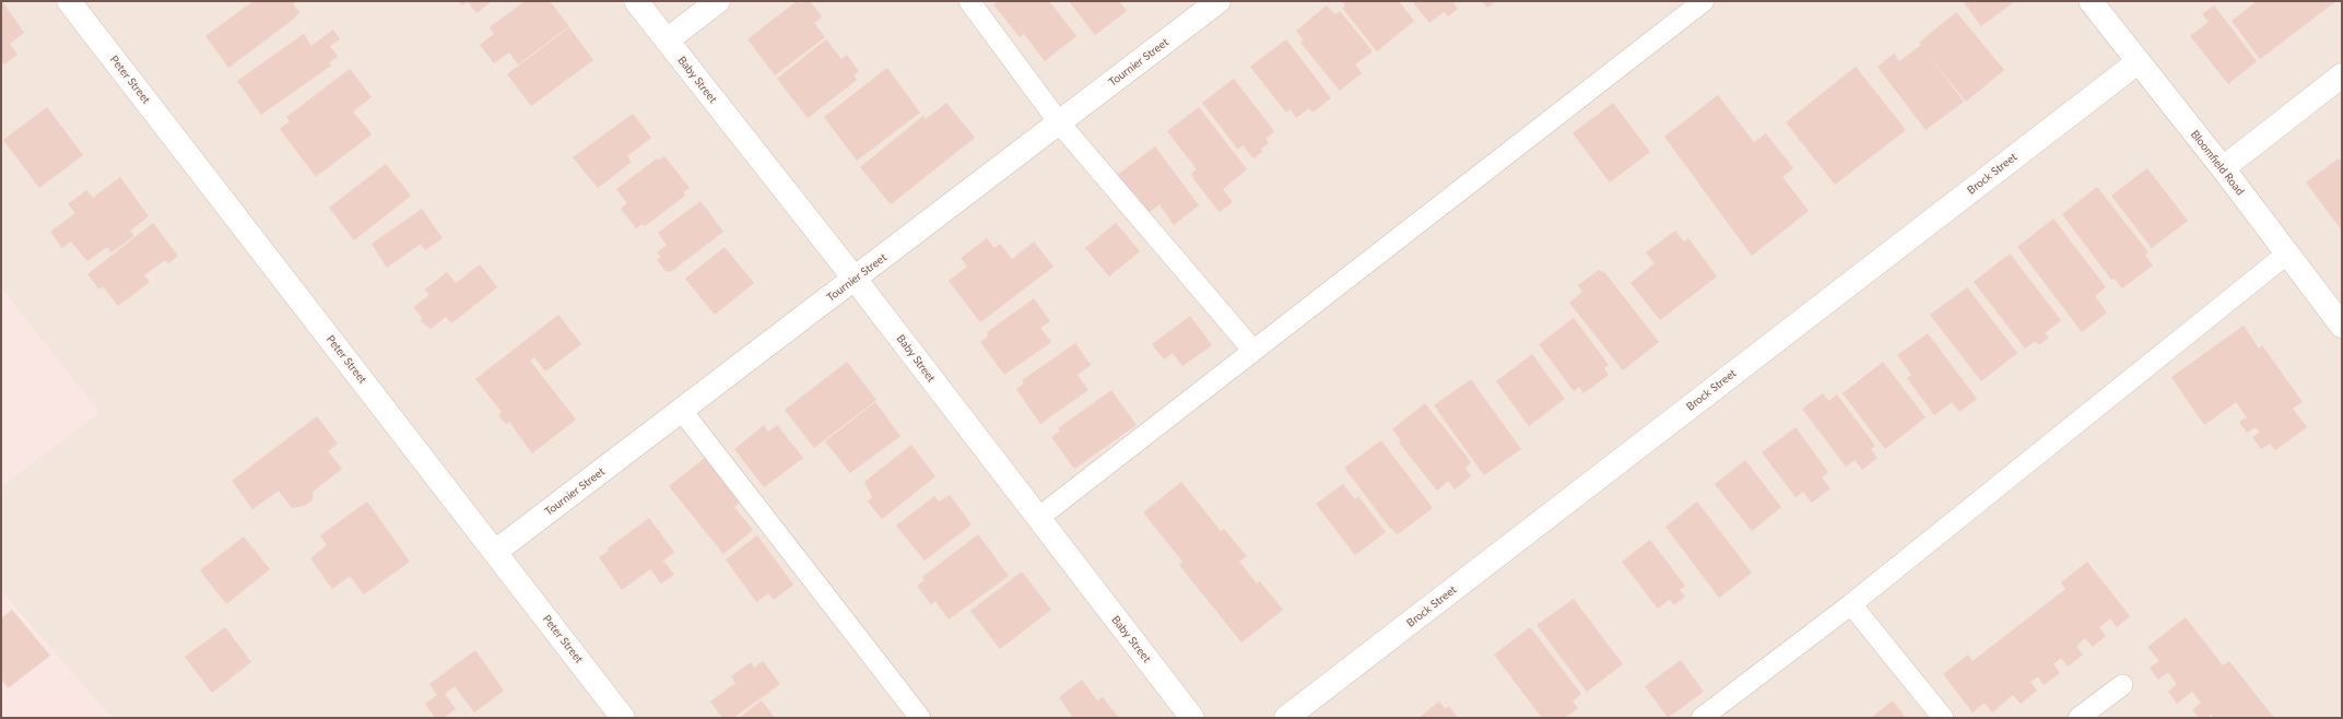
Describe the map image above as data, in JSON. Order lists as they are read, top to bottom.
{
  "streets": {
    "street": [
      "Tournier Street",
      "Peter Street",
      "Baby Street",
      "Bloomfield Road",
      "Brock Street"
    ]
  },
  "crossings": [
    ["Tournier Street", "Peter Street"],
    ["Tournier Street", "Baby Street"],
    ["Bloomfield Road", "Brock Street"]
  ]
}
